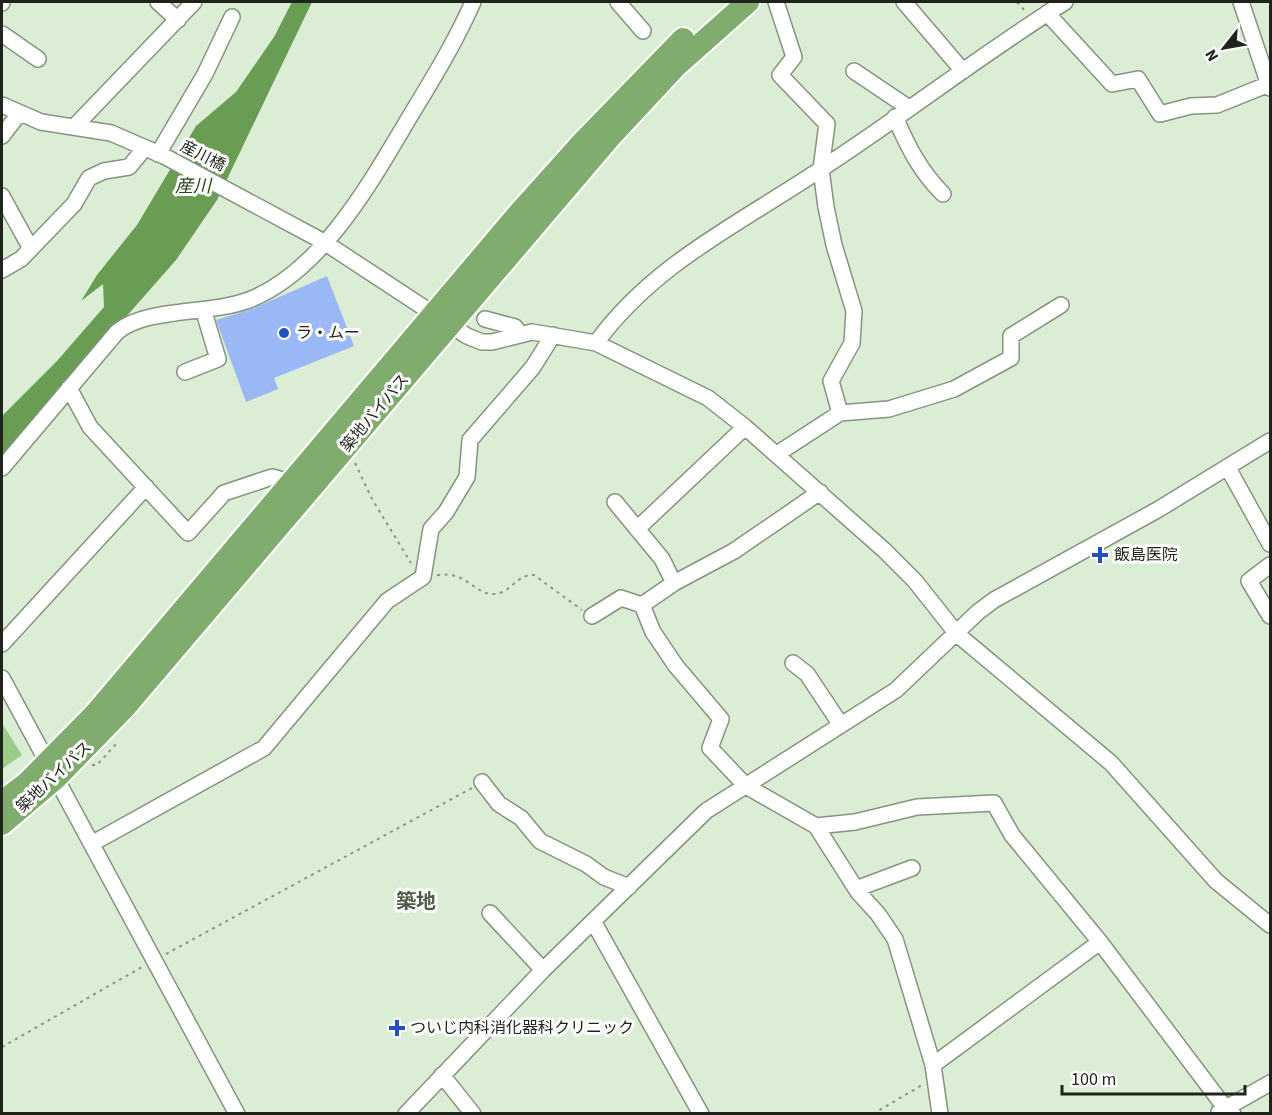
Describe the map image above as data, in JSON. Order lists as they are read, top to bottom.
{
  "streets": {
    "highway": ["築地バイパス"],
    "street": ["産川橋"]
  },
  "crossings": [
    ["産川橋", "築地バイパス"]
  ],
  "districts": ["築地"],
  "water": ["産川"],
  "places": {
    "other": ["ラ・ムー"],
    "health": ["飯島医院", "ついじ内科消化器科クリニック"]
  },
  "scale_bar": "100 m",
  "north": "bottom left"
}
